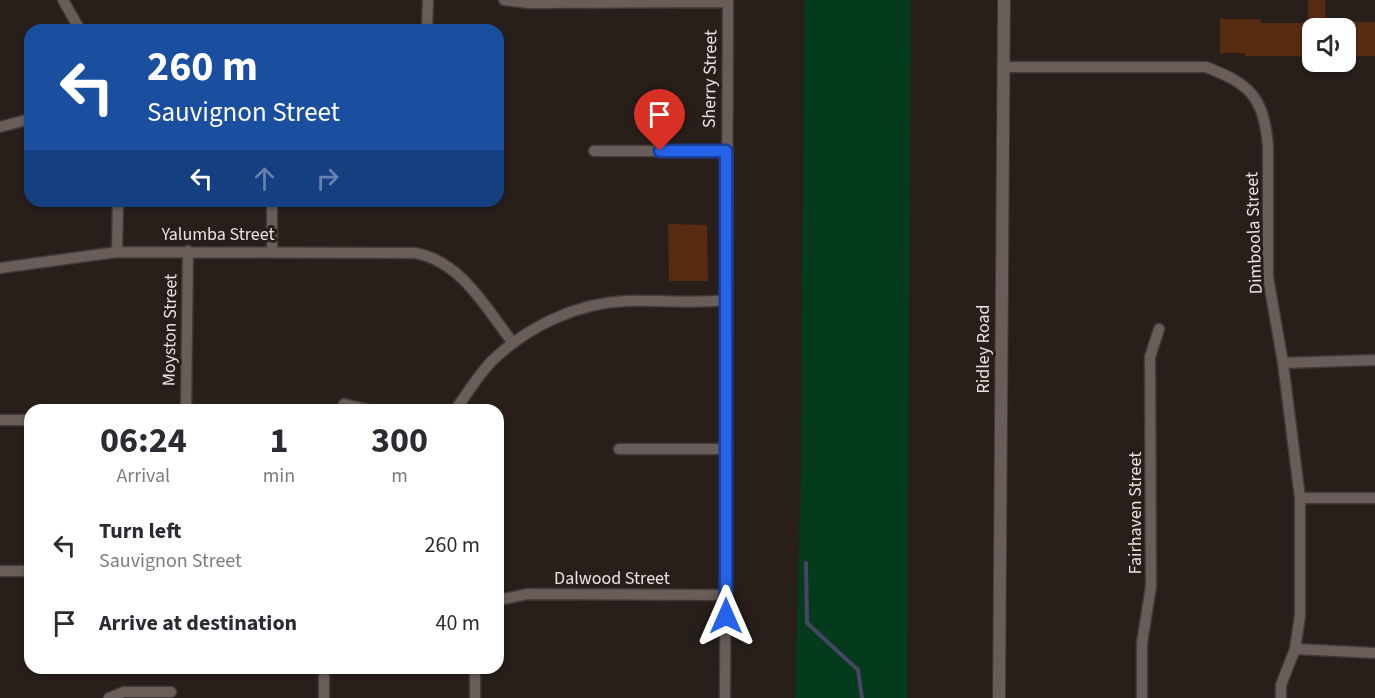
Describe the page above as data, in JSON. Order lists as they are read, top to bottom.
{
  "streets": {
    "street": [
      "Sherry Street",
      "Dimboola Street",
      "Yalumba Street",
      "Moyston Street",
      "Ridley Road",
      "Fairhaven Street",
      "Dalwood Street"
    ]
  },
  "crossings": [
    ["Sherry Street", "Dalwood Street"],
    ["Dimboola Street", "Ridley Road"],
    ["Yalumba Street", "Moyston Street"]
  ],
  "page": {
    "turn": ["260 m", "Sauvignon Street"],
    "eta": [
      "06:24",
      "Arrival",
      "1",
      "min",
      "300",
      "m"
    ],
    "list": [
      {
        "name": "Turn left",
        "note": "Sauvignon Street",
        "value": "260 m"
      },
      {
        "name": "Arrive at destination",
        "value": "40 m"
      }
    ]
  }
}
